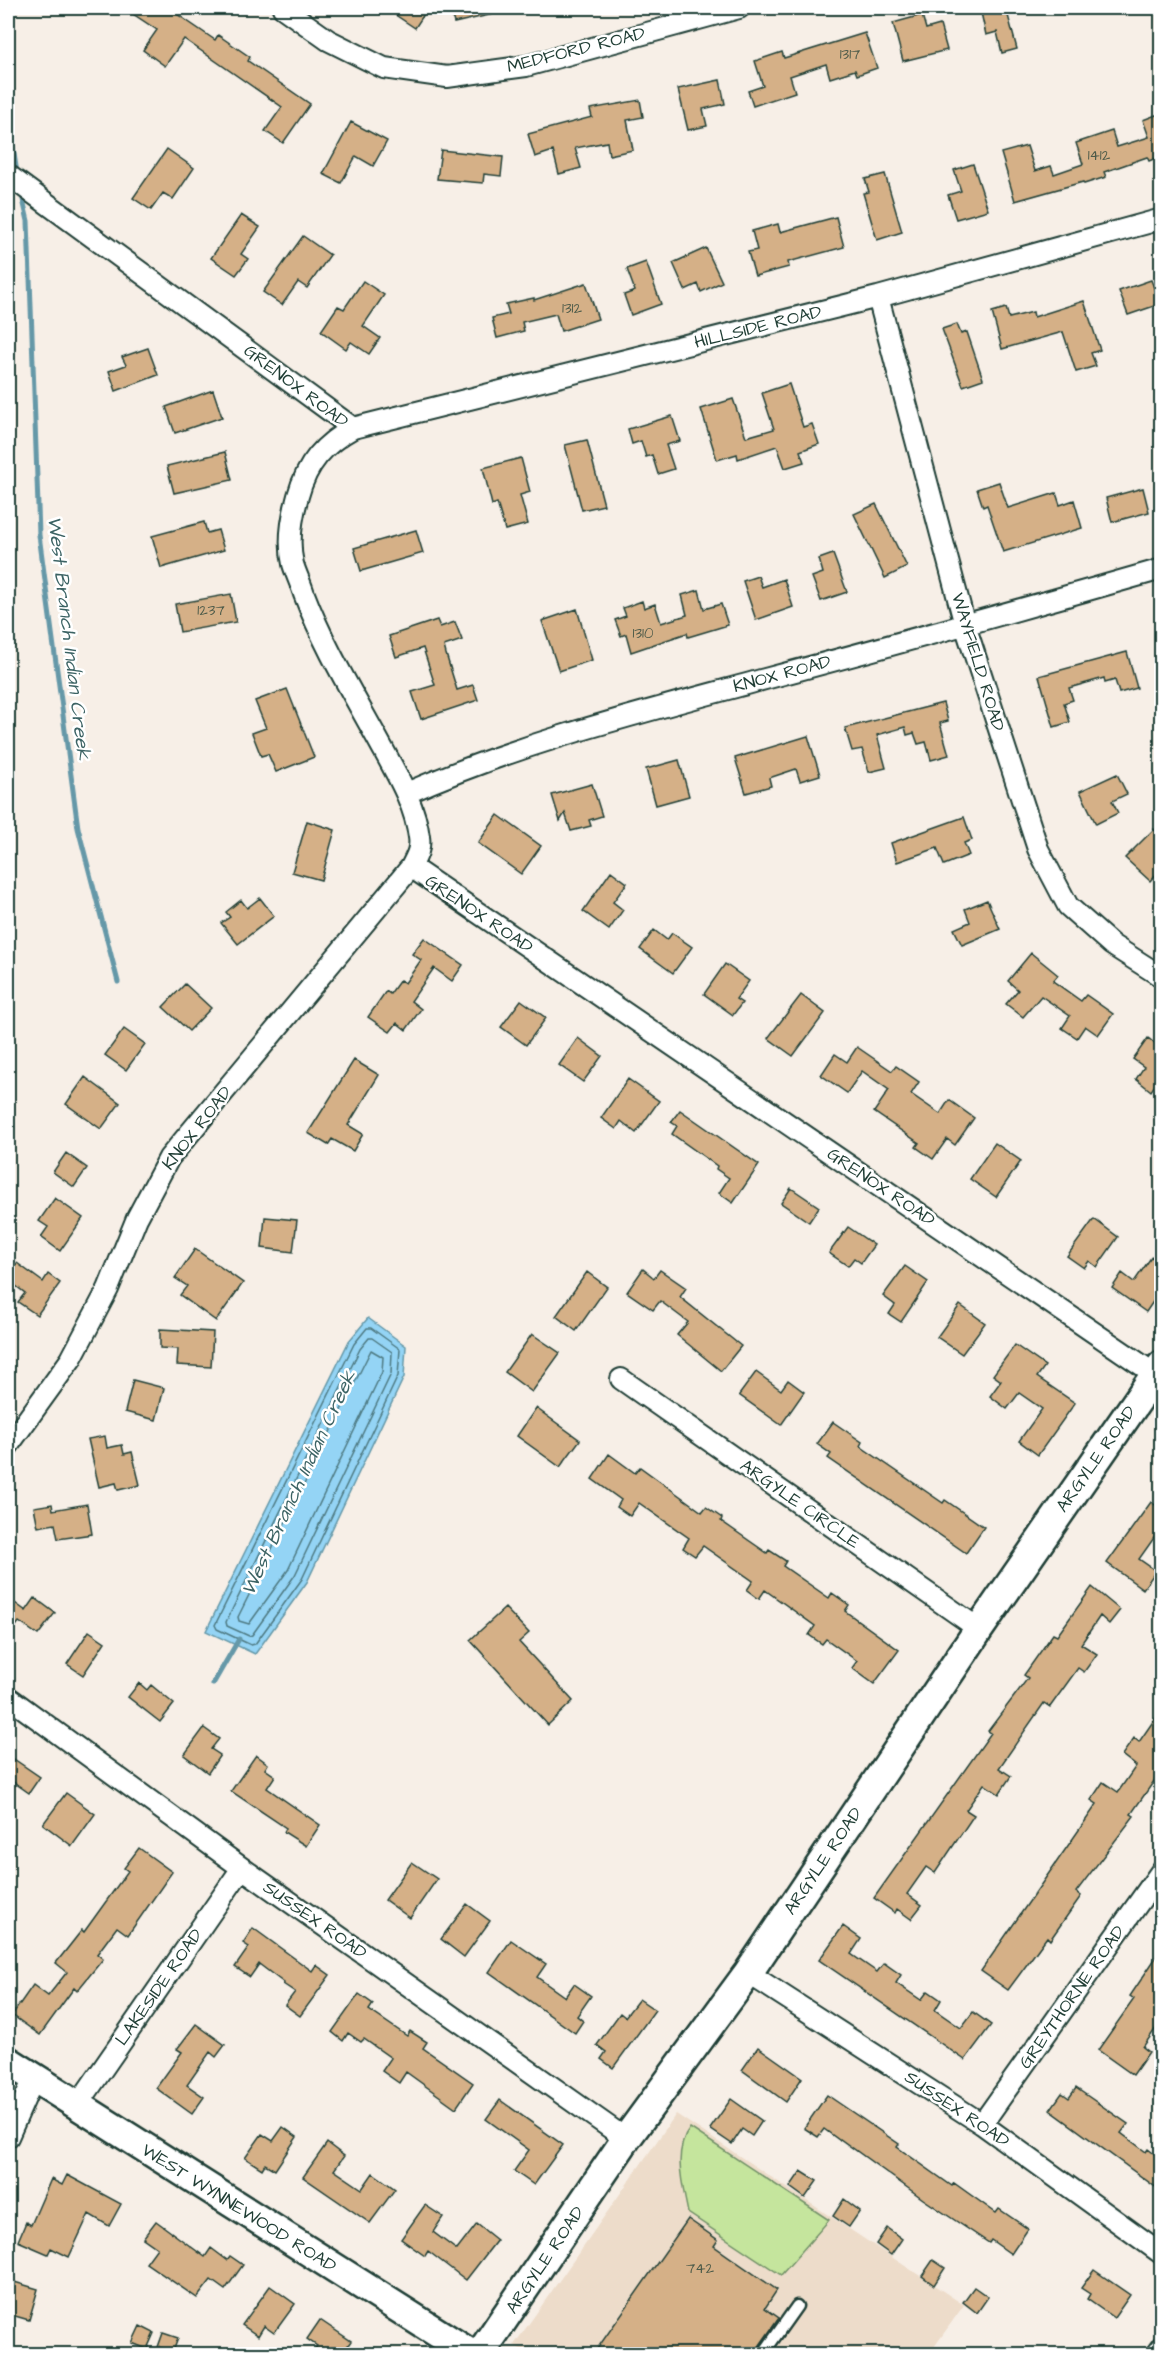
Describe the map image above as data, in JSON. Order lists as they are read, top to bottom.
{
  "streets": {
    "street": [
      "MEDFORD ROAD",
      "HILLSIDE ROAD",
      "GRENOX ROAD",
      "WAYFIELD ROAD",
      "KNOX ROAD",
      "ARGYLE ROAD",
      "ARGYLE CIRCLE",
      "SUSSEX ROAD",
      "LAKESIDE ROAD",
      "GREYTHORNE ROAD",
      "WEST WYNNEWOOD ROAD"
    ]
  },
  "crossings": [
    ["HILLSIDE ROAD", "GRENOX ROAD"],
    ["HILLSIDE ROAD", "WAYFIELD ROAD"],
    ["GRENOX ROAD", "KNOX ROAD"],
    ["GRENOX ROAD", "ARGYLE ROAD"],
    ["WAYFIELD ROAD", "KNOX ROAD"],
    ["ARGYLE ROAD", "ARGYLE CIRCLE"],
    ["ARGYLE ROAD", "SUSSEX ROAD"],
    ["SUSSEX ROAD", "LAKESIDE ROAD"],
    ["SUSSEX ROAD", "GREYTHORNE ROAD"],
    ["LAKESIDE ROAD", "WEST WYNNEWOOD ROAD"]
  ],
  "water": ["West Branch Indian Creek"],
  "house_numbers": [
    "1317",
    "1412",
    "1312",
    "1237",
    "1310",
    "742"
  ]
}
